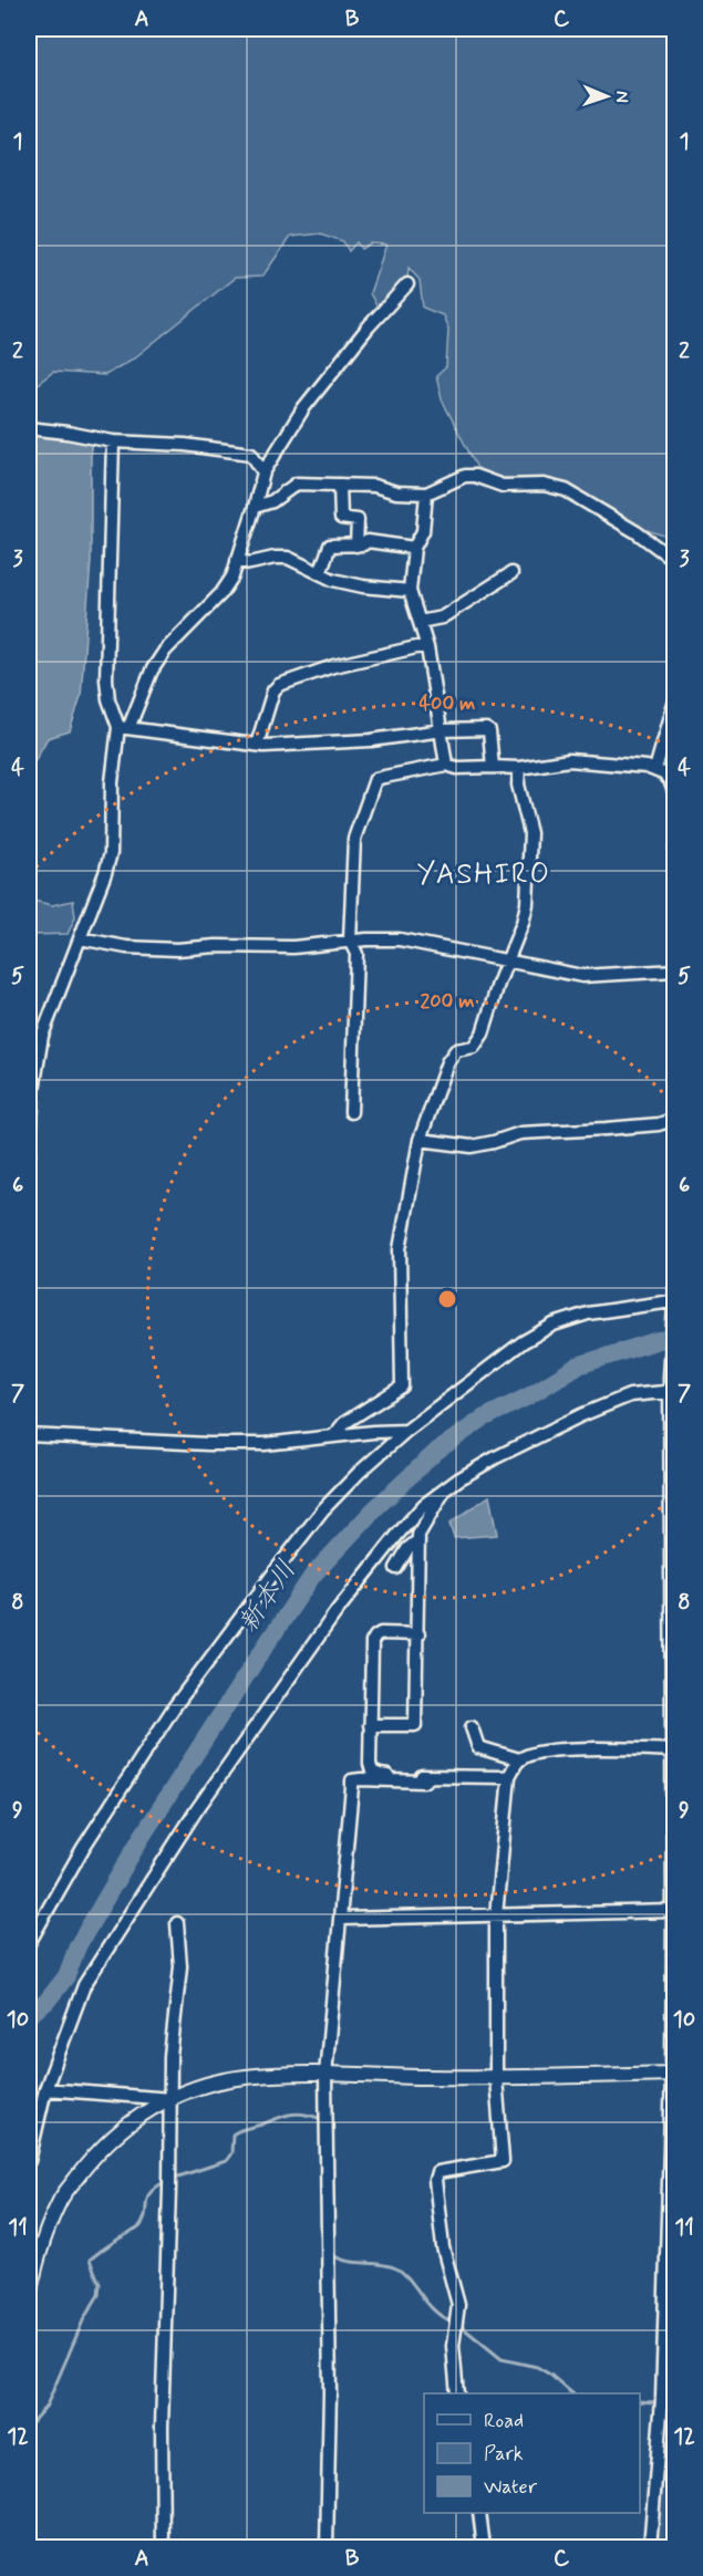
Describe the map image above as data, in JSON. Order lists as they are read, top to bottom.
{
  "districts": ["YASHIRO"],
  "water": ["新本川"],
  "legend": ["Road", "Park", "Water"],
  "north": "right",
  "grid": {
    "columns": ["A", "B", "C"],
    "rows": [
      "1",
      "2",
      "3",
      "4",
      "5",
      "6",
      "7",
      "8",
      "9",
      "10",
      "11",
      "12"
    ]
  },
  "rings": ["400 m", "200 m"]
}
